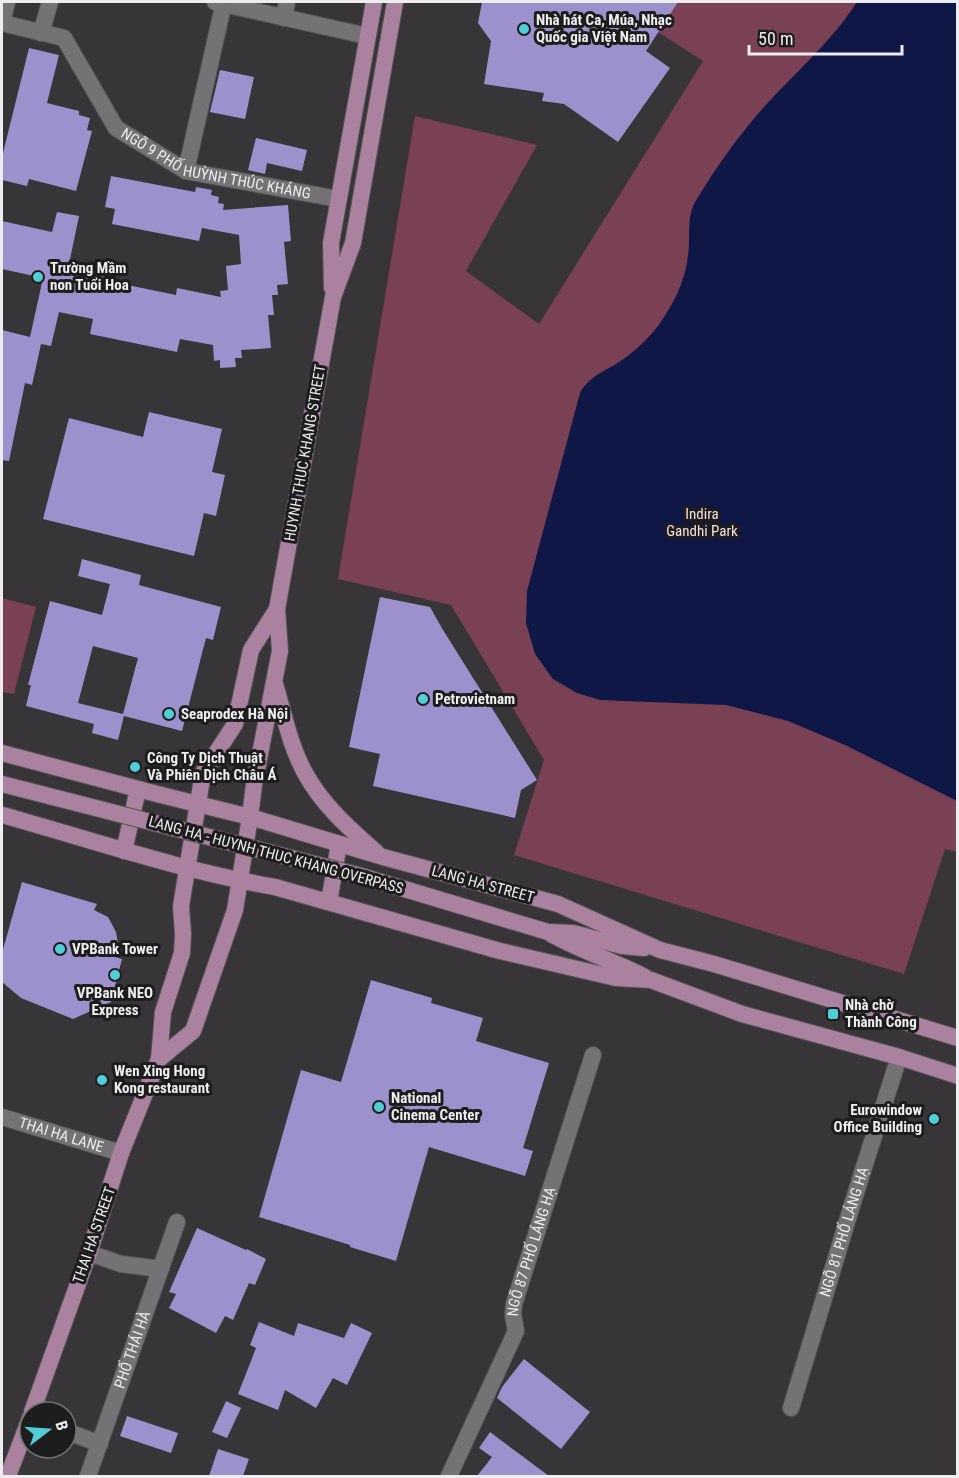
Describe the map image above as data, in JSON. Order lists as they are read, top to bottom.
{
  "streets": {
    "main road": [
      "HUYNH THUC KHANG STREET",
      "LANG HA - HUYNH THUC KHANG OVERPASS",
      "LANG HA STREET",
      "THAI HA STREET"
    ],
    "street": [
      "NGÕ 9 PHỐ HUỲNH THÚC KHÁNG",
      "THAI HA LANE",
      "NGÕ 81 PHỐ LÁNG HẠ",
      "NGÕ 87 PHỐ LÁNG HẠ",
      "PHỐ THÁI HÀ"
    ]
  },
  "crossings": [
    ["NGÕ 9 PHỐ HUỲNH THÚC KHÁNG", "HUYNH THUC KHANG STREET"],
    ["HUYNH THUC KHANG STREET", "LANG HA STREET"],
    ["HUYNH THUC KHANG STREET", "THAI HA STREET"],
    ["LANG HA - HUYNH THUC KHANG OVERPASS", "LANG HA STREET"],
    ["THAI HA LANE", "THAI HA STREET"]
  ],
  "parks": ["Indira Gandhi Park"],
  "places": {
    "other": [
      "Nhà hát Ca, Múa, Nhạc Quốc gia Việt Nam",
      "Trường Mầm non Tuổi Hoa",
      "Petrovietnam",
      "Seaprodex Hà Nội",
      "Công Ty Dịch Thuật Và Phiên Dịch Châu Á",
      "VPBank Tower",
      "VPBank NEO Express",
      "Wen Xing Hong Kong restaurant",
      "National Cinema Center",
      "Eurowindow Office Building"
    ],
    "transit": ["Nhà chờ Thành Công"]
  },
  "scale_bar": "50 m",
  "north": "right"
}
